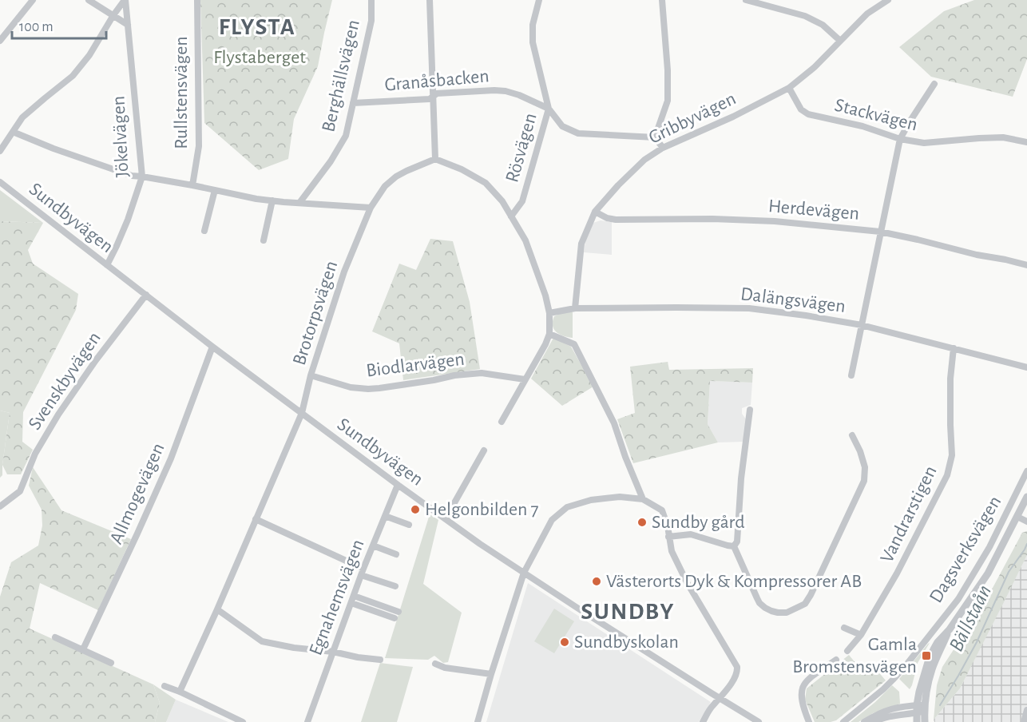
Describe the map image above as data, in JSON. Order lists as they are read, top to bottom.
{
  "streets": {
    "street": [
      "Berghällsvägen",
      "Granåsbacken",
      "Rullstensvägen",
      "Stackvägen",
      "Gribbyvägen",
      "Jökelvägen",
      "Rösvägen",
      "Herdevägen",
      "Sundbyvägen",
      "Dalängsvägen",
      "Brotorpsvägen",
      "Biodlarvägen",
      "Svenskbyvägen",
      "Allmogevägen",
      "Vandrarstigen",
      "Dagsverksvägen",
      "Egnahemsvägen"
    ]
  },
  "crossings": [
    ["Berghällsvägen", "Granåsbacken"],
    ["Granåsbacken", "Rösvägen"],
    ["Stackvägen", "Gribbyvägen"],
    ["Gribbyvägen", "Herdevägen"],
    ["Gribbyvägen", "Dalängsvägen"],
    ["Jökelvägen", "Sundbyvägen"],
    ["Sundbyvägen", "Brotorpsvägen"],
    ["Sundbyvägen", "Svenskbyvägen"],
    ["Sundbyvägen", "Allmogevägen"],
    ["Sundbyvägen", "Egnahemsvägen"],
    ["Dalängsvägen", "Vandrarstigen"],
    ["Brotorpsvägen", "Biodlarvägen"]
  ],
  "districts": ["FLYSTA", "SUNDBY"],
  "water": ["Bällstaån"],
  "parks": ["Flystaberget"],
  "places": {
    "other": [
      "Helgonbilden 7",
      "Sundby gård",
      "Västerorts Dyk & Kompressorer AB",
      "Sundbyskolan"
    ],
    "transit": ["Gamla Bromstensvägen"]
  },
  "scale_bar": "100 m"
}
